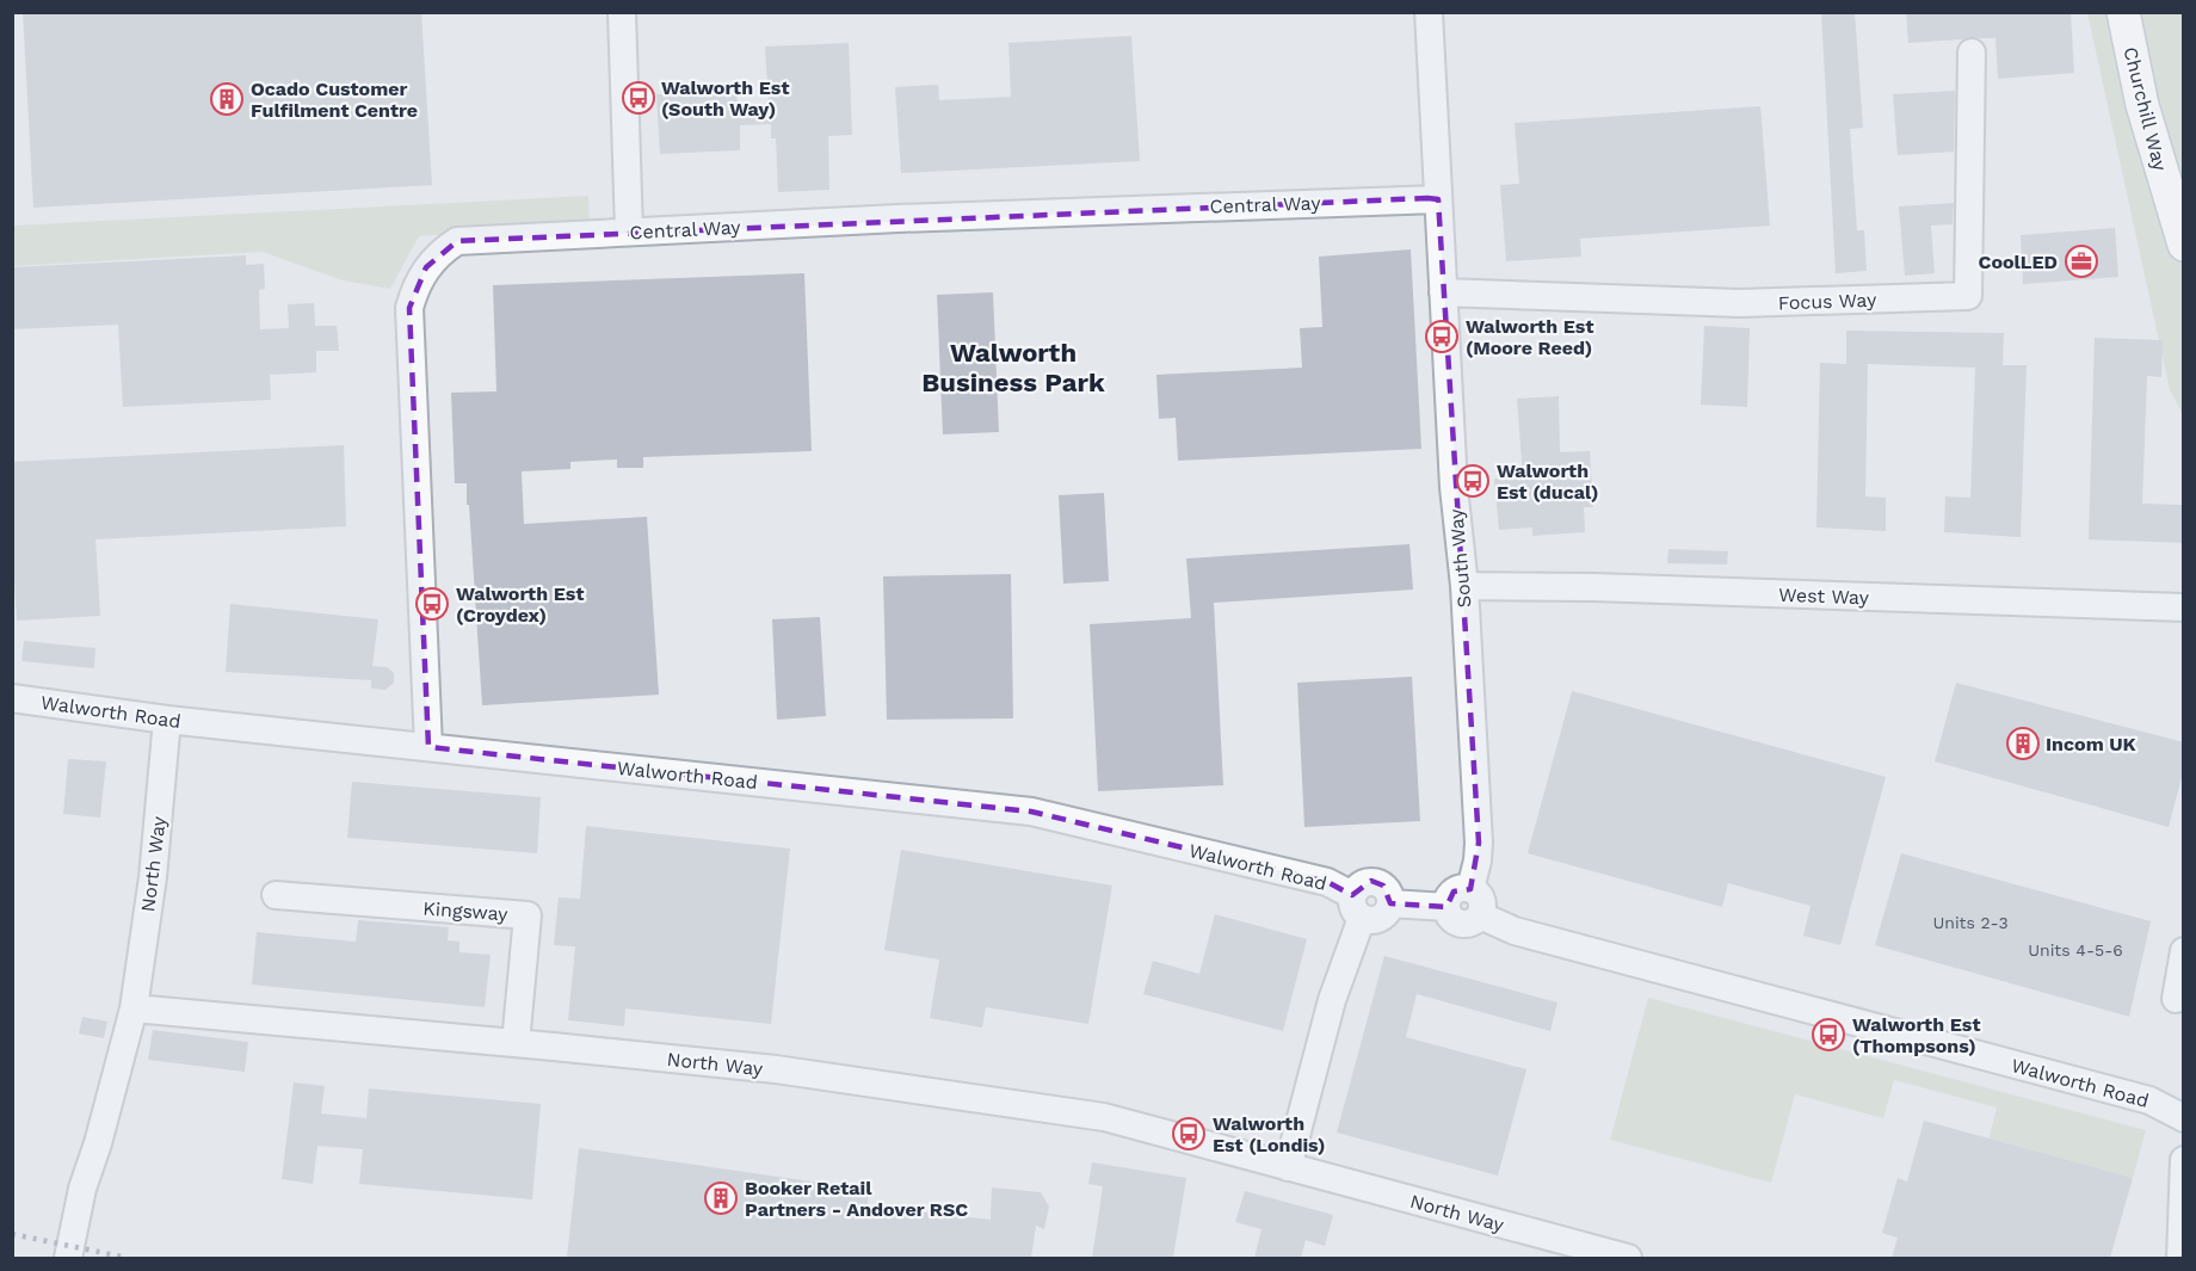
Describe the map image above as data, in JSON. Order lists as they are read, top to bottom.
{
  "streets": {
    "main road": ["Churchill Way"],
    "street": [
      "Central Way",
      "Focus Way",
      "South Way",
      "West Way",
      "Walworth Road",
      "North Way",
      "Kingsway"
    ]
  },
  "crossings": [
    ["Central Way", "South Way"],
    ["Central Way", "Walworth Road"],
    ["Focus Way", "South Way"],
    ["South Way", "West Way"],
    ["South Way", "Walworth Road"],
    ["Walworth Road", "North Way"],
    ["North Way", "Kingsway"]
  ],
  "districts": ["Walworth Business Park"],
  "places": {
    "bus stop": [
      "Walworth Est (South Way)",
      "Walworth Est (Moore Reed)",
      "Walworth Est (ducal)",
      "Walworth Est (Croydex)",
      "Walworth Est (Thompsons)",
      "Walworth Est (Londis)"
    ],
    "building": ["Ocado Customer Fulfilment Centre", "Incom UK", "Booker Retail Partners - Andover RSC"],
    "office": ["CoolLED"]
  },
  "house_numbers": ["Units 2-3", "Units 4-5-6"]
}
